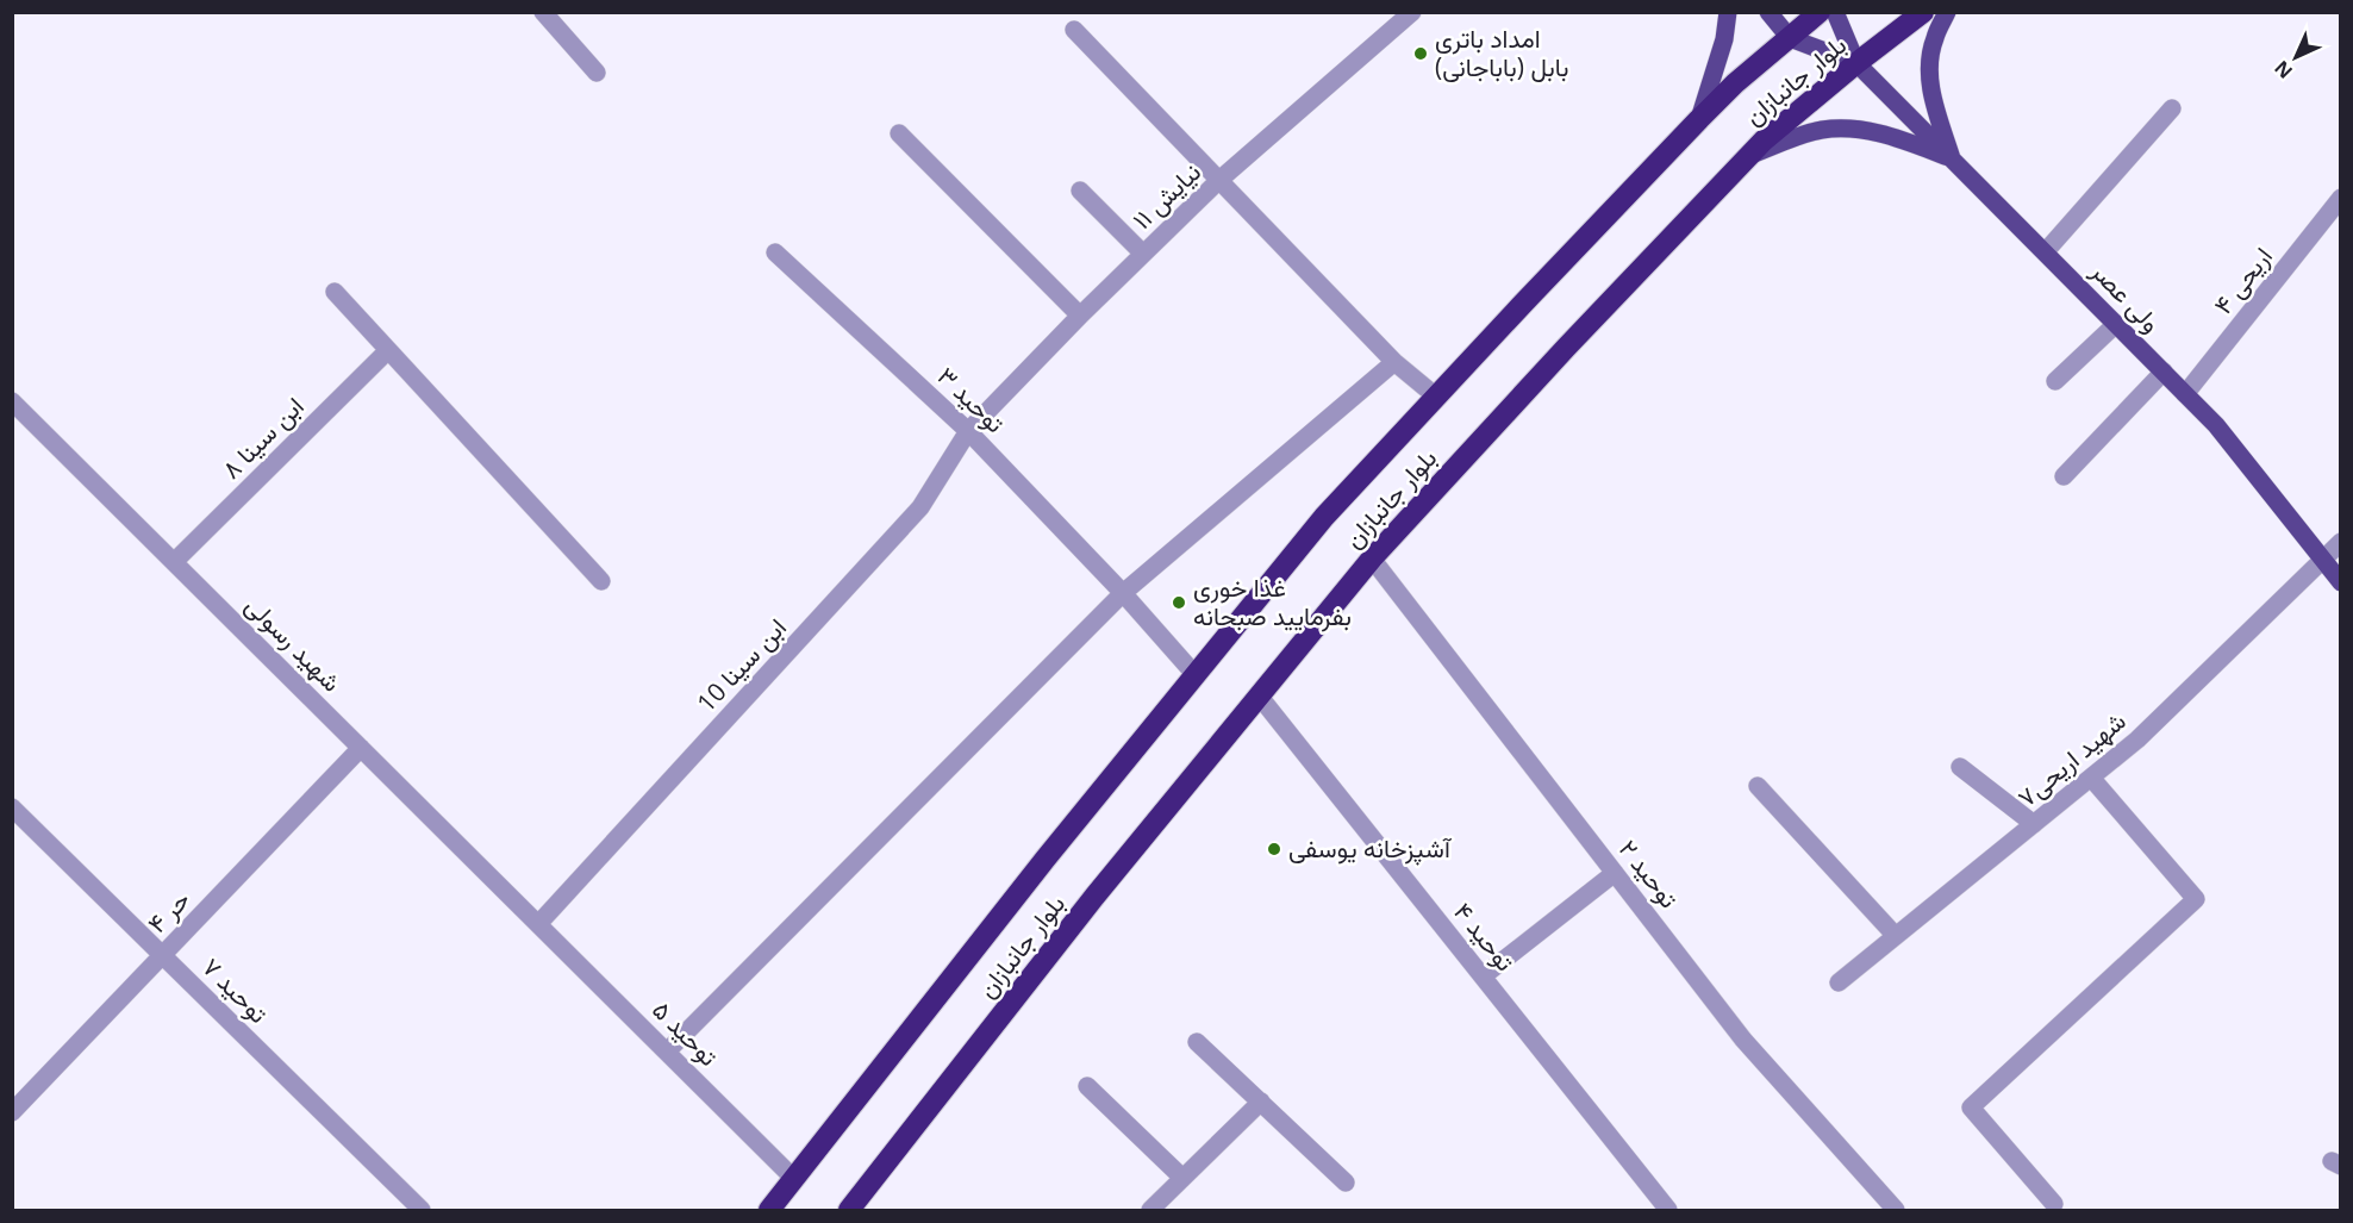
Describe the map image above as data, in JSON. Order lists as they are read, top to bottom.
{
  "streets": {
    "highway": ["بلوار جانبازان"],
    "main road": ["ولی عصر"],
    "street": [
      "نیایش ۱۱",
      "اریحی ۴",
      "توحید ۳",
      "ابن سینا ۸",
      "شهید رسولی",
      "ابن سینا 10",
      "شهید اریحی۷",
      "توحید ۲",
      "حر ۴",
      "توحید ۴",
      "توحید ۷",
      "توحید ۵"
    ]
  },
  "crossings": [
    ["بلوار جانبازان", "ولی عصر"],
    ["بلوار جانبازان", "توحید ۳"],
    ["بلوار جانبازان", "توحید ۲"],
    ["بلوار جانبازان", "توحید ۴"],
    ["بلوار جانبازان", "توحید ۵"],
    ["نیایش ۱۱", "توحید ۳"],
    ["نیایش ۱۱", "ابن سینا 10"],
    ["اریحی ۴", "ولی عصر"],
    ["ولی عصر", "شهید اریحی۷"],
    ["توحید ۳", "ابن سینا 10"],
    ["ابن سینا ۸", "شهید رسولی"],
    ["شهید رسولی", "ابن سینا 10"],
    ["شهید رسولی", "حر ۴"],
    ["شهید رسولی", "توحید ۵"],
    ["ابن سینا 10", "توحید ۵"],
    ["حر ۴", "توحید ۷"]
  ],
  "places": ["امداد باتری بابل (باباجانی)", "غذا خوری بفرمایید صبحانه", "آشپزخانه یوسفی"],
  "north": "bottom left"
}
